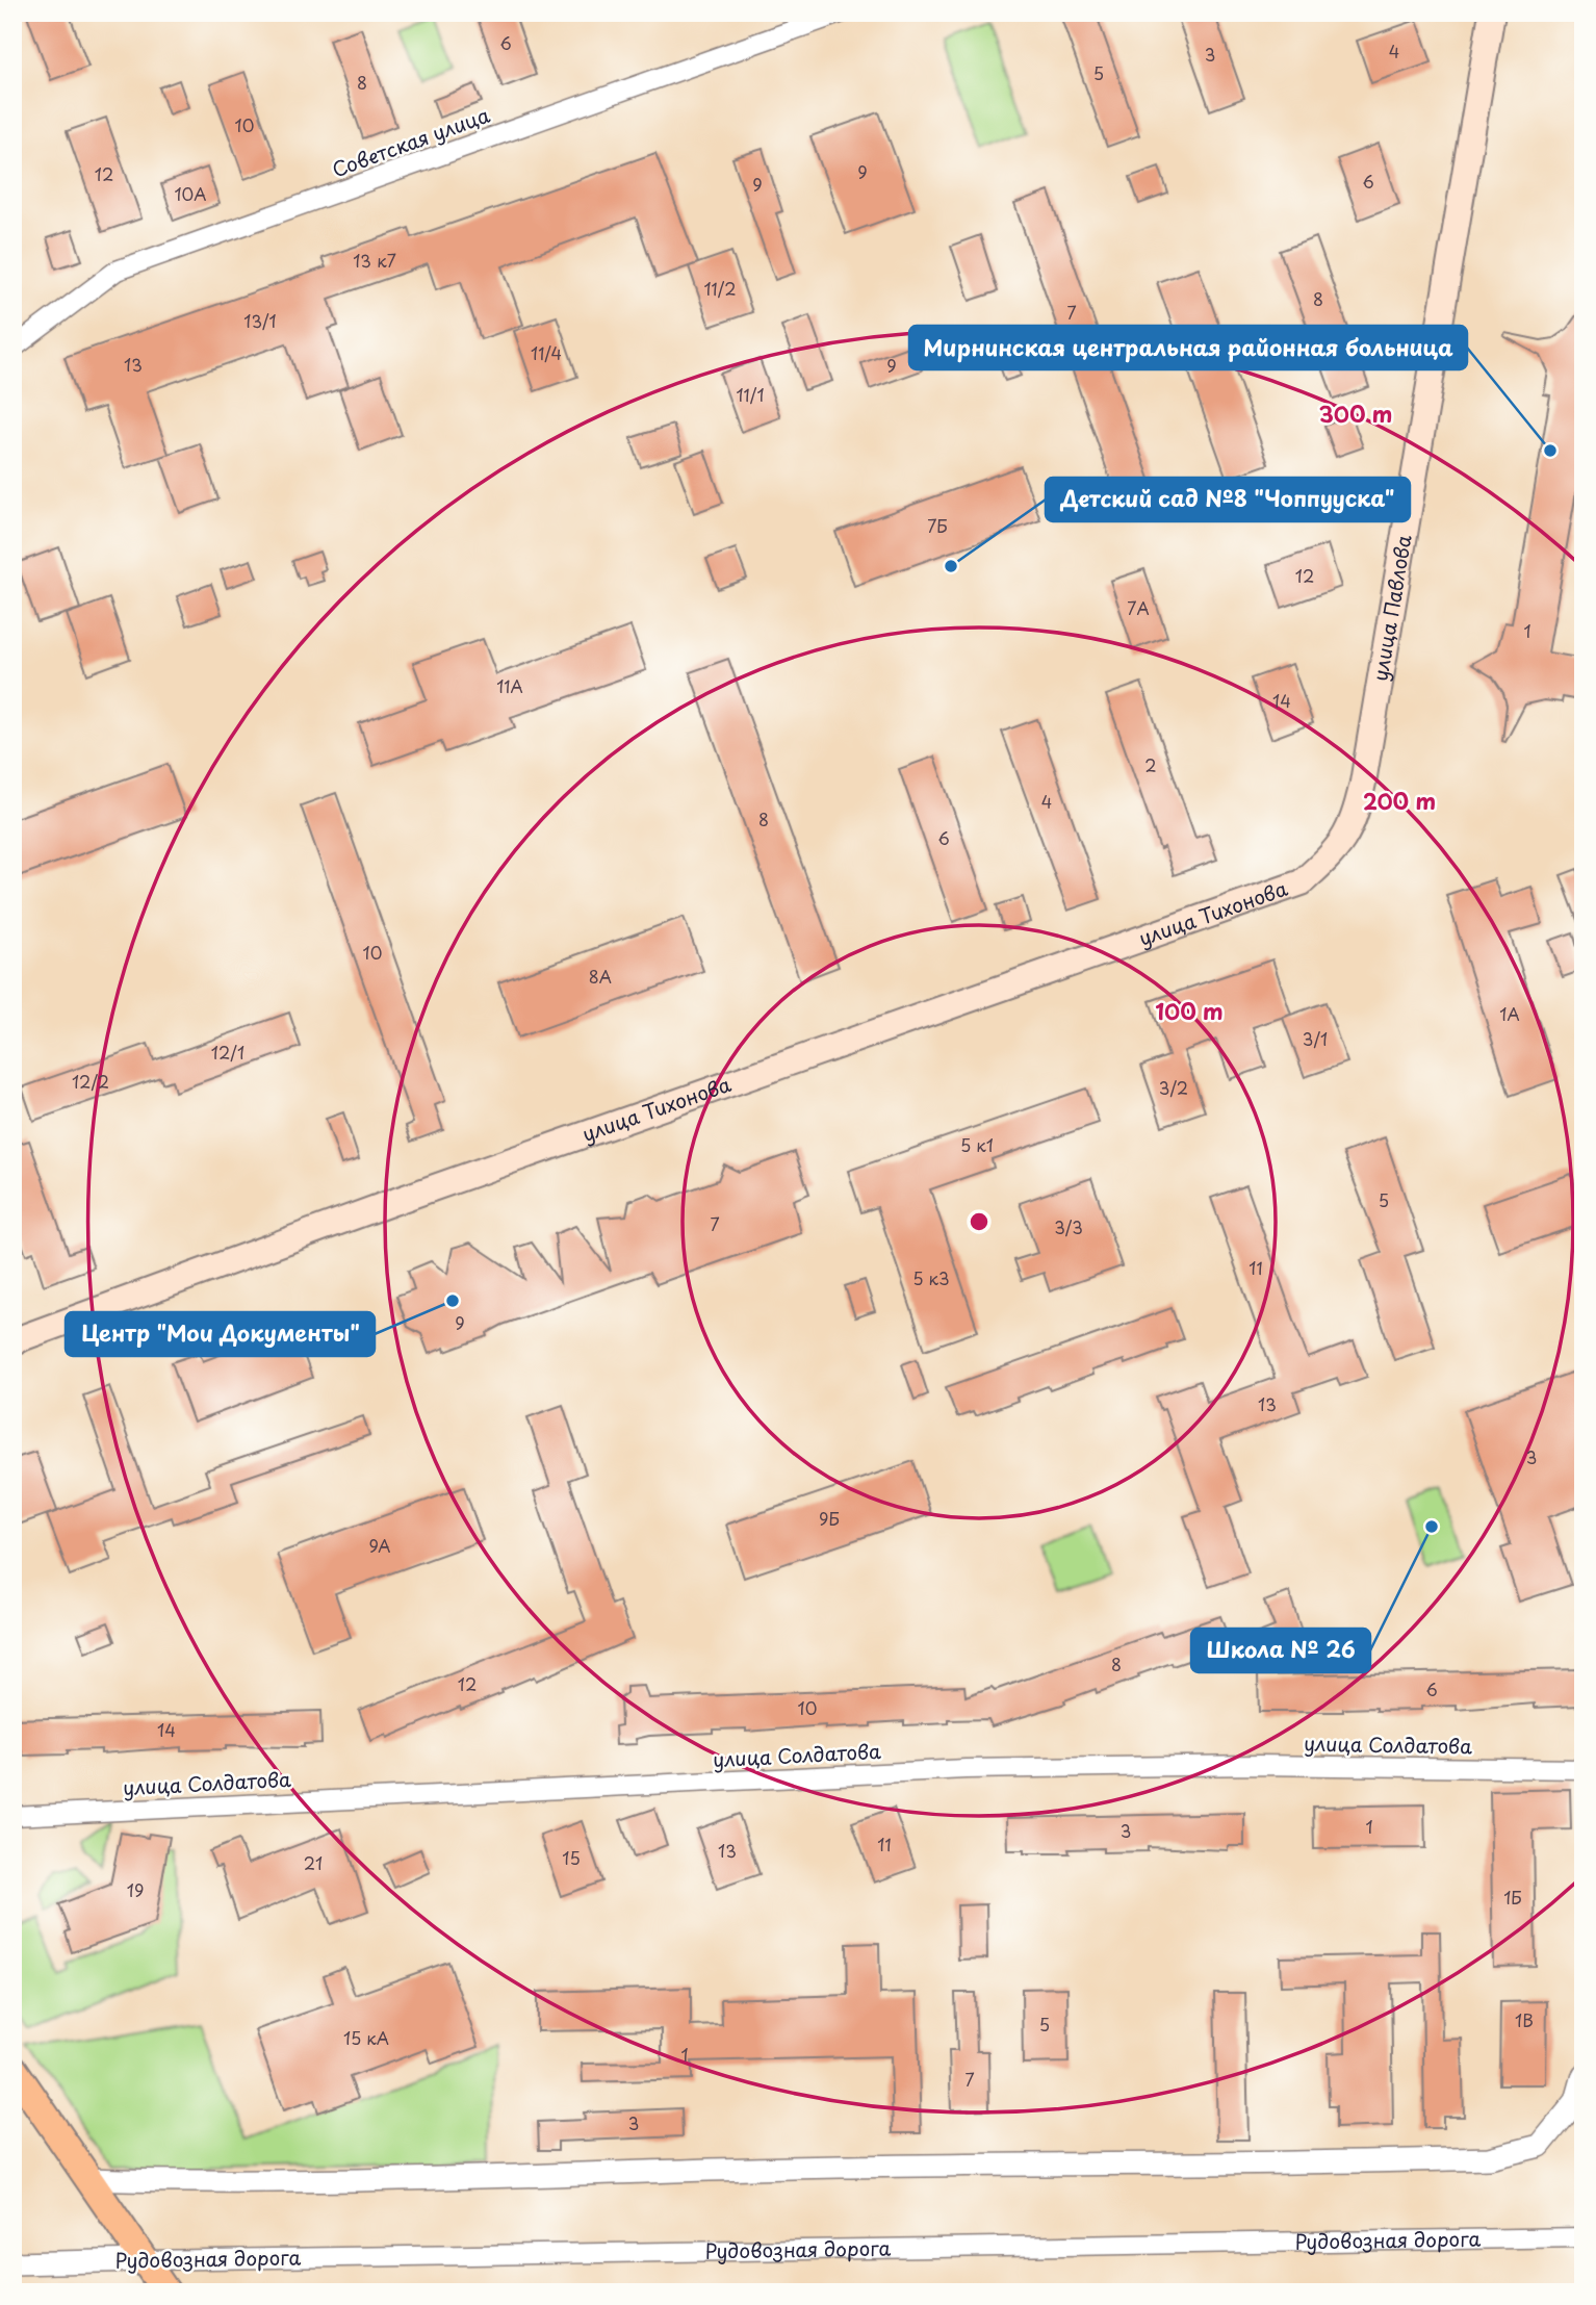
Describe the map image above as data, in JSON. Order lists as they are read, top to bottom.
{
  "streets": {
    "main road": ["улица Павлова", "улица Тихонова"],
    "street": ["Советская улица", "улица Солдатова", "Рудовозная дорога"]
  },
  "crossings": [
    ["улица Павлова", "улица Тихонова"]
  ],
  "places": [
    "Мирнинская центральная районная больница",
    "Детский сад №8 \"Чоппууска\"",
    "Центр \"Мои Документы\"",
    "Школа № 26"
  ],
  "house_numbers": [
    "6",
    "4",
    "3",
    "5",
    "8",
    "10",
    "9",
    "12",
    "6",
    "9",
    "10А",
    "13 к7",
    "11/2",
    "8",
    "7",
    "13/1",
    "11/4",
    "13",
    "9",
    "11/1",
    "7Б",
    "12",
    "7А",
    "1",
    "11А",
    "14",
    "2",
    "4",
    "8",
    "6",
    "10",
    "8А",
    "1А",
    "3/1",
    "12/1",
    "12/2",
    "3/2",
    "5 к1",
    "5",
    "7",
    "3/3",
    "11",
    "5 к3",
    "9",
    "13",
    "3",
    "9Б",
    "9А",
    "8",
    "12",
    "6",
    "10",
    "14",
    "1",
    "3",
    "11",
    "13",
    "15",
    "21",
    "19",
    "1Б",
    "1В",
    "5",
    "15 кА",
    "1",
    "7",
    "3"
  ],
  "rings": ["300 m", "200 m", "100 m"]
}
